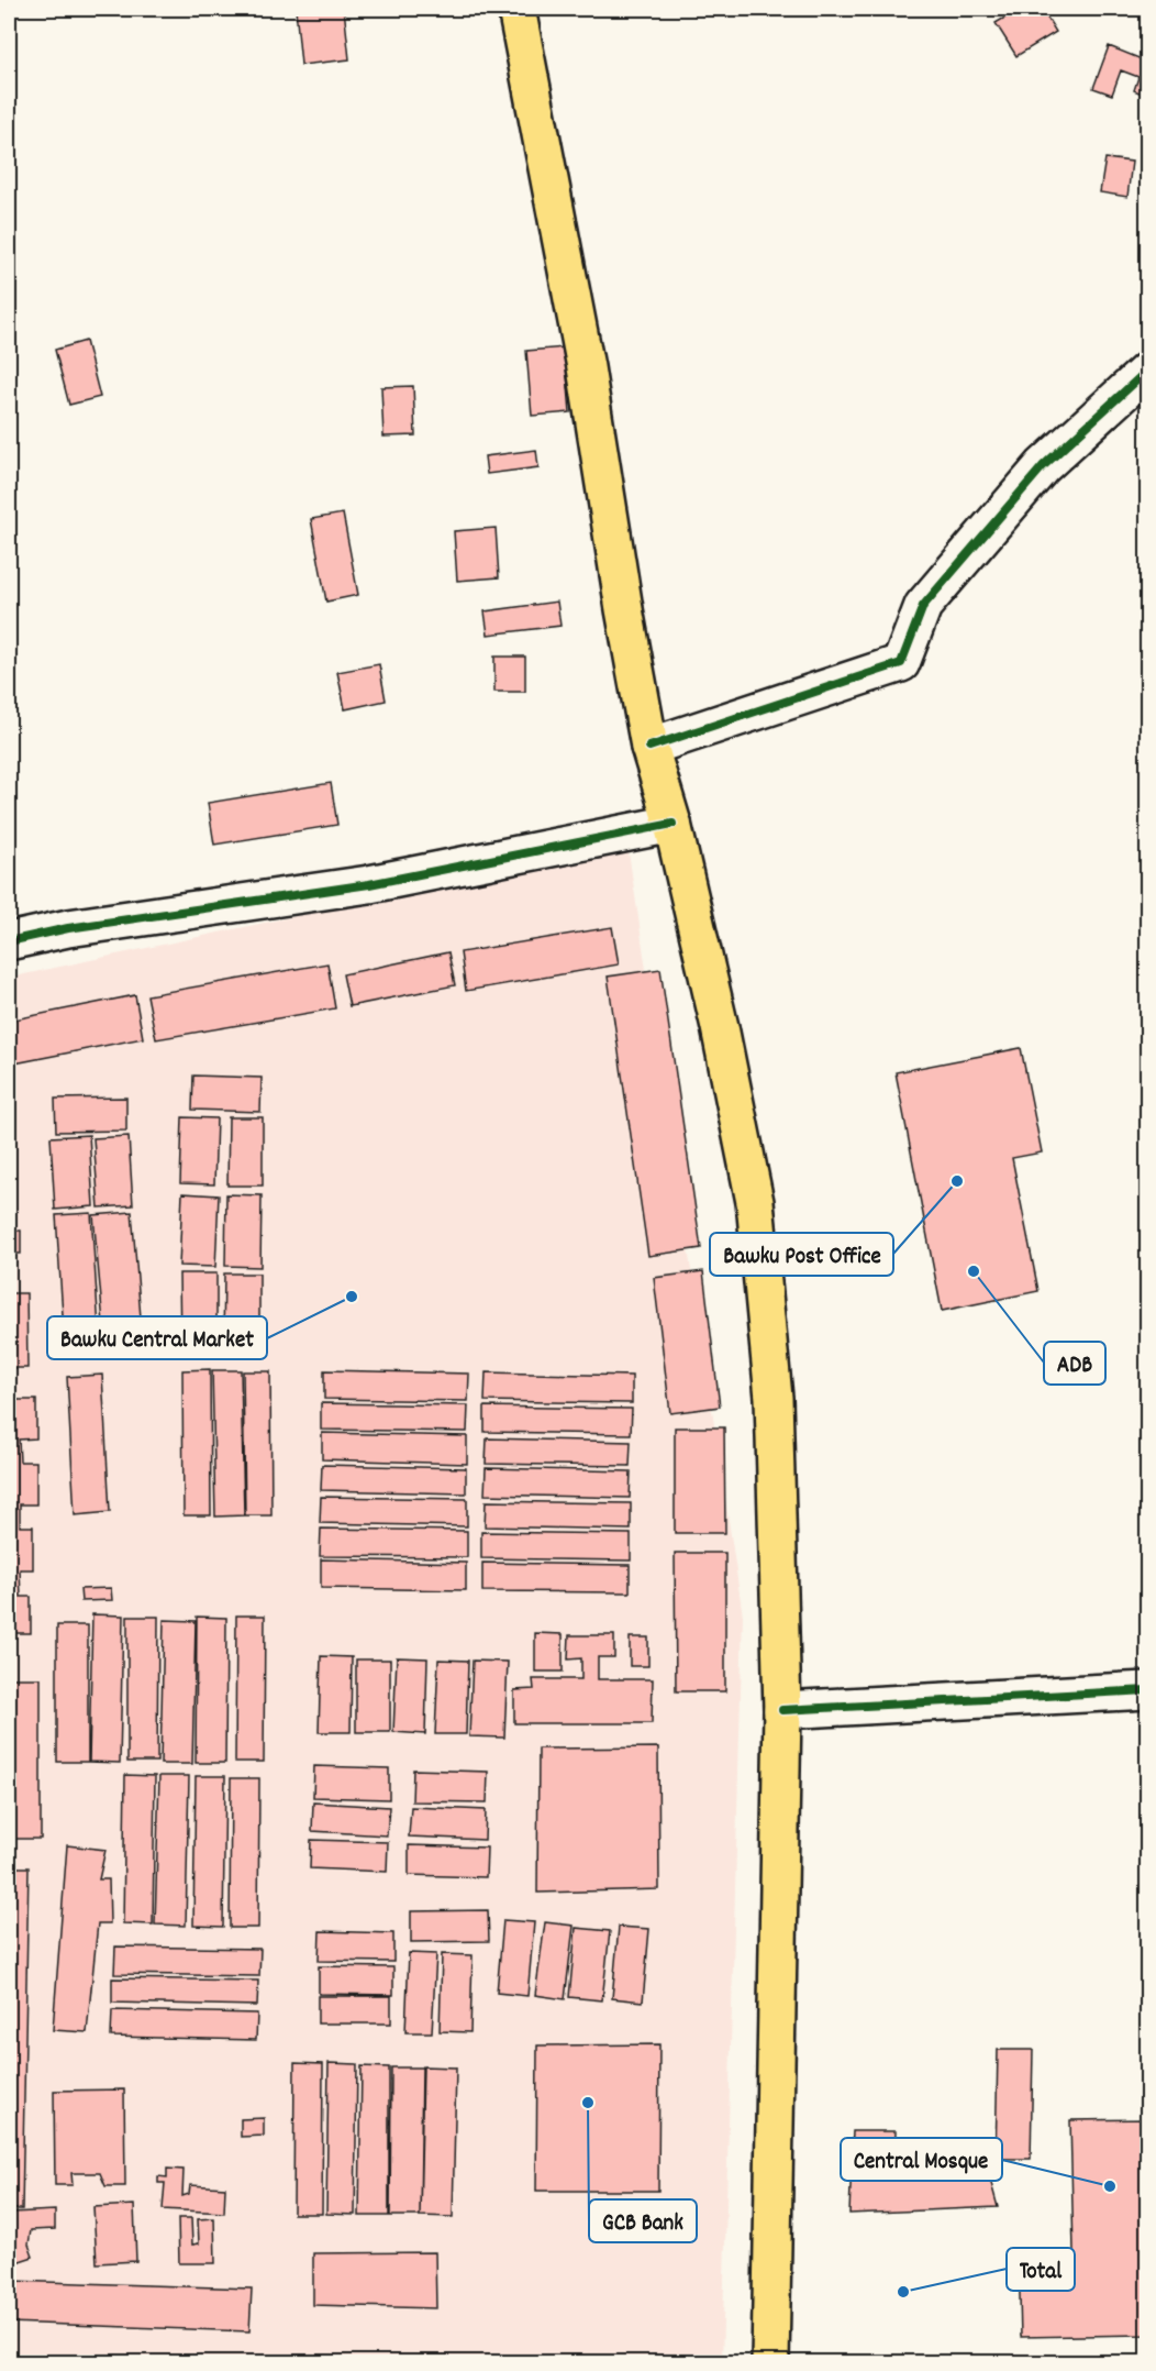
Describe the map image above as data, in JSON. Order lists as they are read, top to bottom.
{
  "places": [
    "Bawku Post Office",
    "ADB",
    "Bawku Central Market",
    "GCB Bank",
    "Central Mosque",
    "Total"
  ]
}
